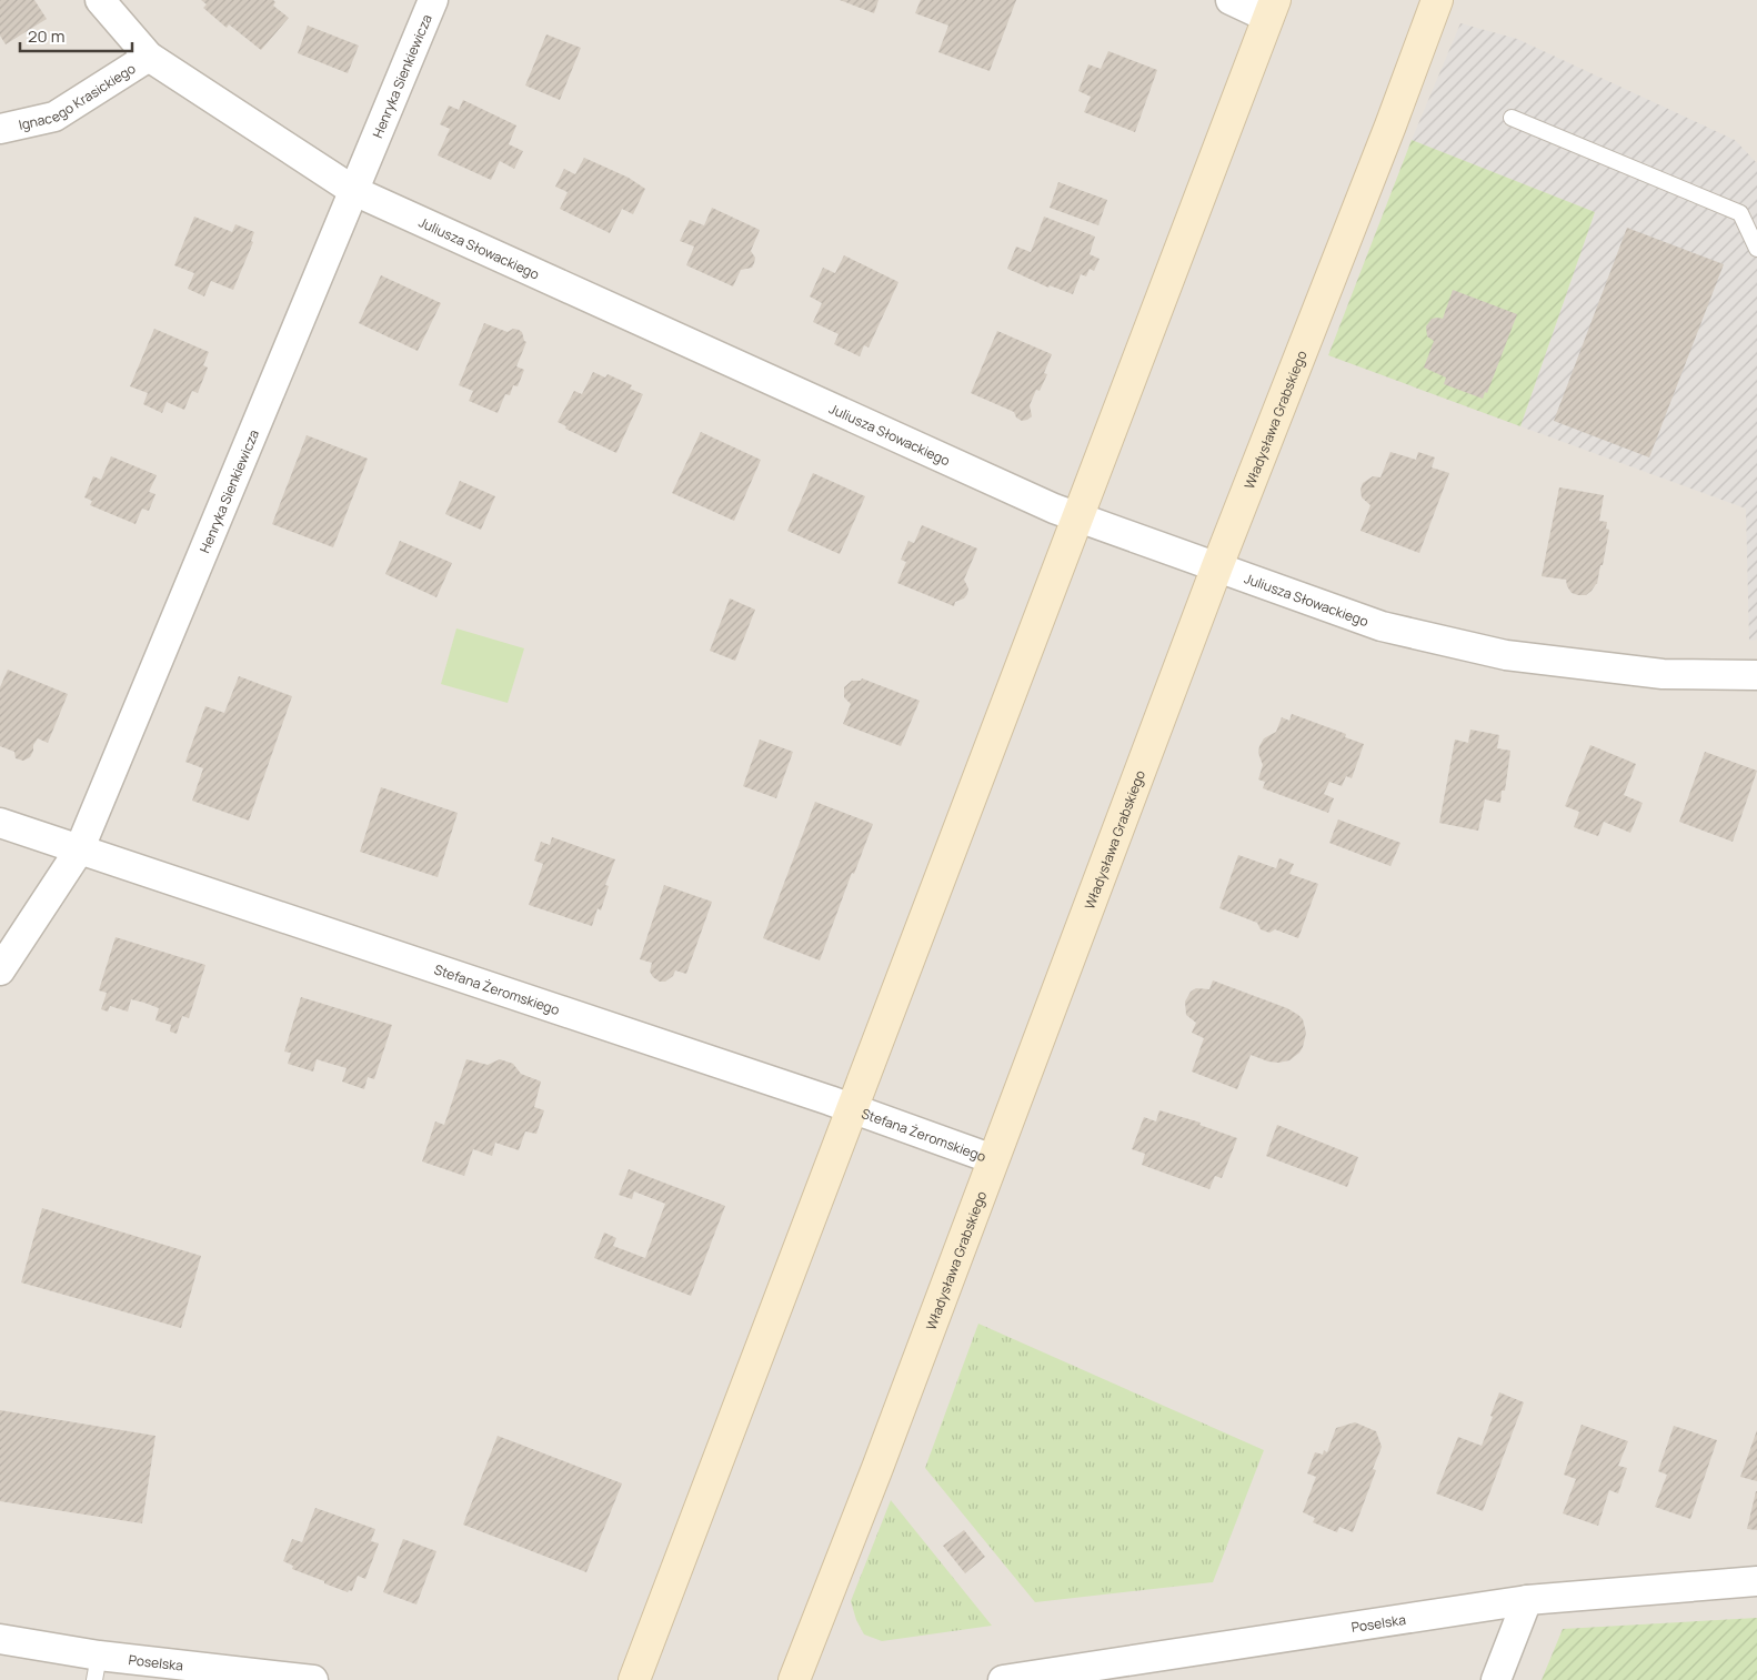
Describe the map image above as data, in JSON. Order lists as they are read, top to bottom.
{
  "streets": {
    "street": [
      "Henryka Sienkiewicza",
      "Ignacego Krasickiego",
      "Juliusza Słowackiego",
      "Władysława Grabskiego",
      "Stefana Żeromskiego",
      "Poselska"
    ]
  },
  "crossings": [
    ["Henryka Sienkiewicza", "Juliusza Słowackiego"],
    ["Henryka Sienkiewicza", "Stefana Żeromskiego"],
    ["Ignacego Krasickiego", "Juliusza Słowackiego"],
    ["Juliusza Słowackiego", "Władysława Grabskiego"],
    ["Władysława Grabskiego", "Stefana Żeromskiego"]
  ],
  "scale_bar": "20 m"
}
